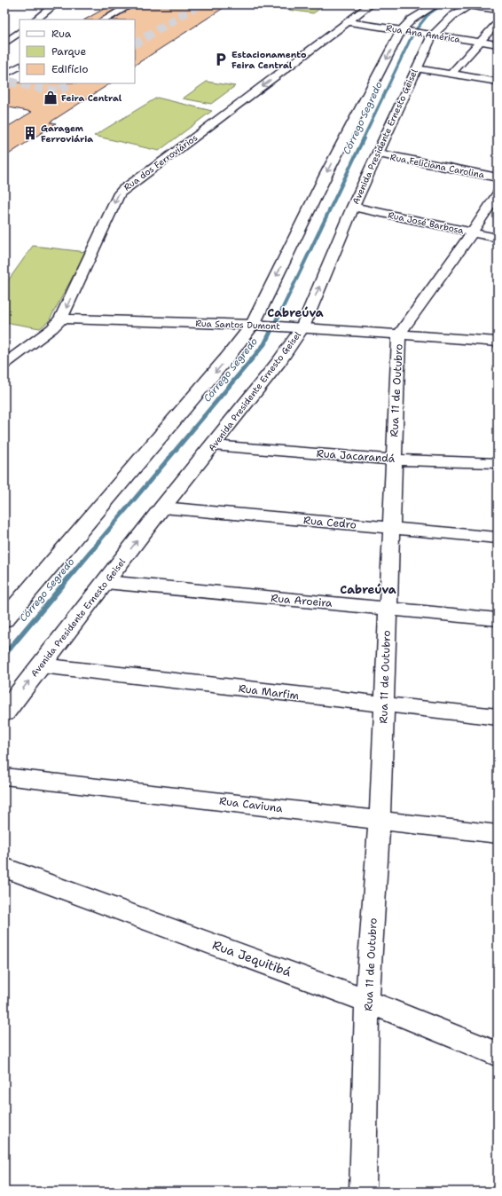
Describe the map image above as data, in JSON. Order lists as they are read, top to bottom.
{
  "streets": {
    "main road": ["Avenida Presidente Ernesto Geisel"],
    "street": [
      "Rua Ana América",
      "Rua dos Ferroviários",
      "Rua Feliciana Carolina",
      "Rua José Barbosa",
      "Rua Santos Dumont",
      "Rua 11 de Outubro",
      "Rua Jacarandá",
      "Rua Cedro",
      "Rua Aroeira",
      "Rua Marfim",
      "Rua Caviuna",
      "Rua Jequitibá"
    ]
  },
  "crossings": [
    ["Rua Ana América", "Avenida Presidente Ernesto Geisel"],
    ["Rua Ana América", "Rua dos Ferroviários"],
    ["Avenida Presidente Ernesto Geisel", "Rua Feliciana Carolina"],
    ["Avenida Presidente Ernesto Geisel", "Rua José Barbosa"],
    ["Avenida Presidente Ernesto Geisel", "Rua Santos Dumont"],
    ["Avenida Presidente Ernesto Geisel", "Rua Jacarandá"],
    ["Avenida Presidente Ernesto Geisel", "Rua Cedro"],
    ["Avenida Presidente Ernesto Geisel", "Rua Aroeira"],
    ["Avenida Presidente Ernesto Geisel", "Rua Marfim"],
    ["Rua dos Ferroviários", "Rua Santos Dumont"],
    ["Rua José Barbosa", "Rua 11 de Outubro"],
    ["Rua Santos Dumont", "Rua 11 de Outubro"],
    ["Rua 11 de Outubro", "Rua Jacarandá"],
    ["Rua 11 de Outubro", "Rua Cedro"],
    ["Rua 11 de Outubro", "Rua Aroeira"],
    ["Rua 11 de Outubro", "Rua Marfim"],
    ["Rua 11 de Outubro", "Rua Caviuna"],
    ["Rua 11 de Outubro", "Rua Jequitibá"]
  ],
  "one_way": ["Rua dos Ferroviários"],
  "districts": ["Cabreúva", "Cabreúva"],
  "water": ["Córrego Segredo"],
  "places": {
    "parking": ["Estacionamento Feira Central"],
    "shop": ["Feira Central"],
    "building": ["Garagem Ferroviária"]
  },
  "legend": ["Rua", "Parque", "Edifício"]
}
